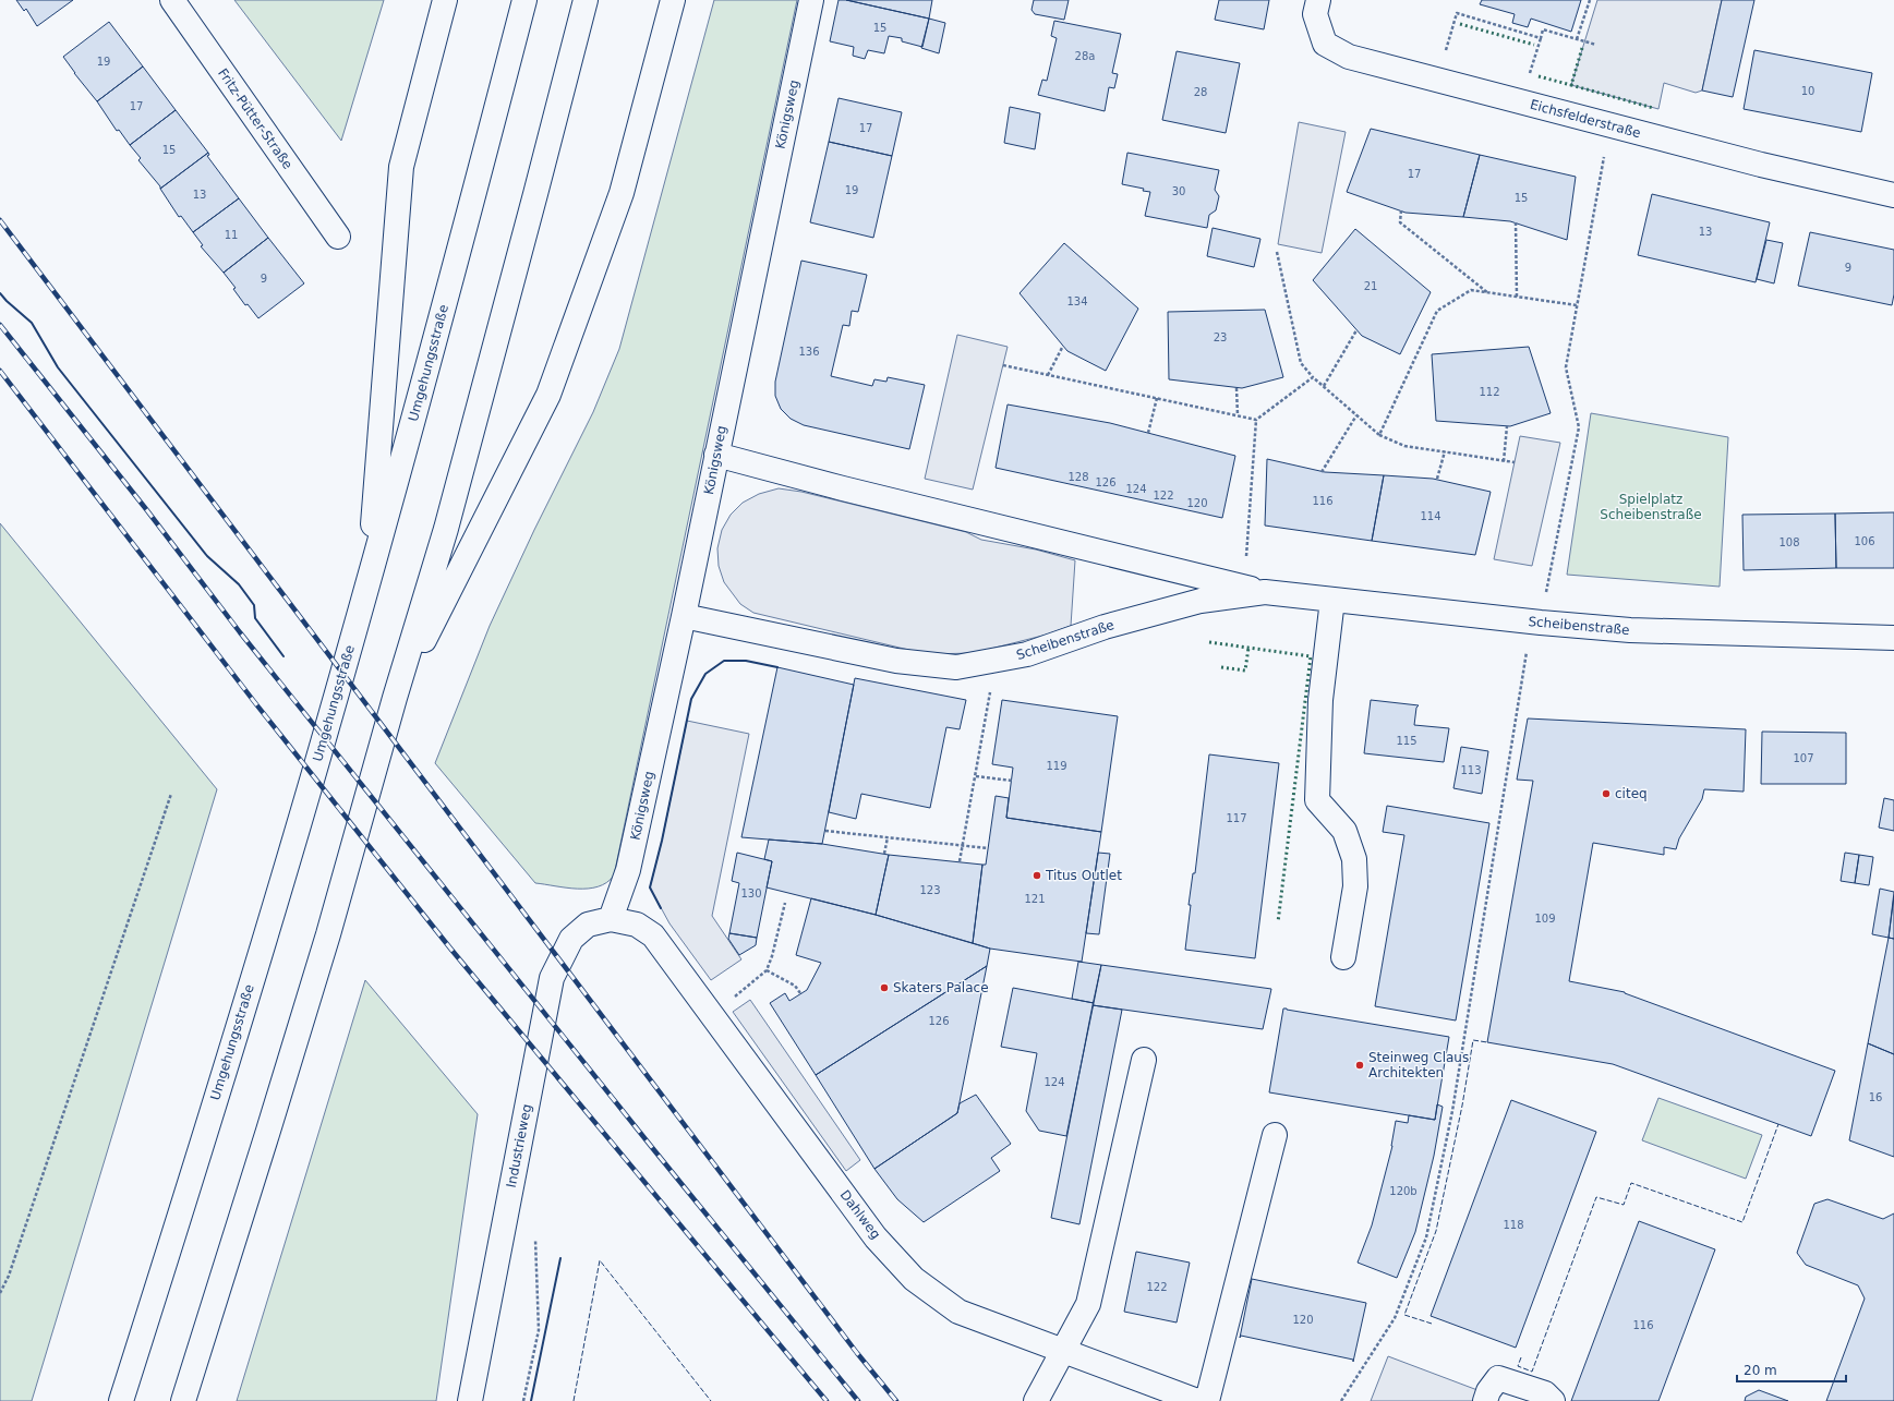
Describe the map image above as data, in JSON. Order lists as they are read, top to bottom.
{
  "streets": {
    "main road": [
      "Königsweg",
      "Fritz-Pütter-Straße",
      "Eichsfelderstraße",
      "Umgehungsstraße",
      "Scheibenstraße",
      "Industrieweg",
      "Dahlweg"
    ]
  },
  "crossings": [
    ["Königsweg", "Scheibenstraße"],
    ["Königsweg", "Industrieweg"],
    ["Königsweg", "Dahlweg"],
    ["Industrieweg", "Dahlweg"]
  ],
  "parks": ["Spielplatz Scheibenstraße"],
  "places": [
    "citeq",
    "Titus Outlet",
    "Skaters Palace",
    "Steinweg Claus Architekten"
  ],
  "house_numbers": [
    "15",
    "28a",
    "19",
    "10",
    "28",
    "17",
    "17",
    "15",
    "17",
    "19",
    "30",
    "13",
    "15",
    "13",
    "11",
    "9",
    "9",
    "21",
    "134",
    "23",
    "136",
    "112",
    "128",
    "126",
    "124",
    "122",
    "116",
    "120",
    "114",
    "106",
    "108",
    "115",
    "107",
    "119",
    "113",
    "117",
    "123",
    "130",
    "121",
    "109",
    "126",
    "124",
    "16",
    "120b",
    "118",
    "122",
    "120",
    "116"
  ],
  "scale_bar": "20 m"
}
